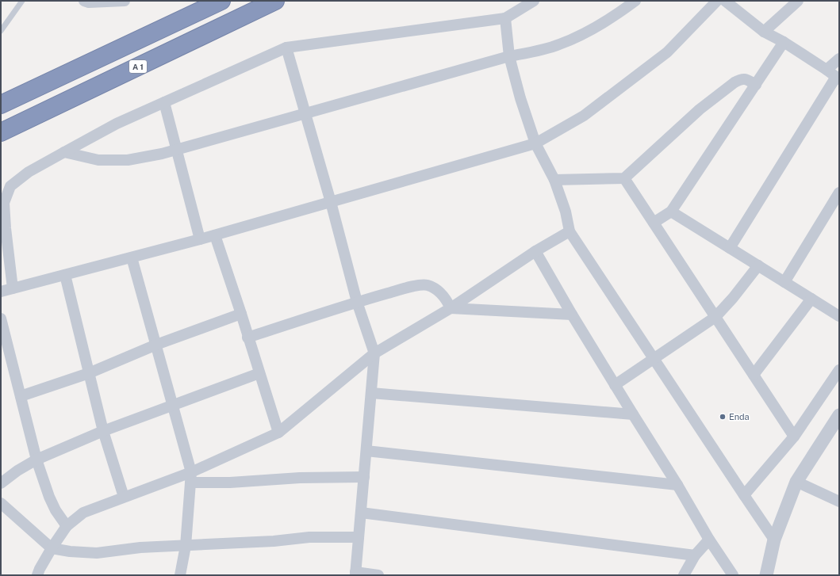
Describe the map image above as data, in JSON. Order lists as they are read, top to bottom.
{
  "streets": {
    "highway": ["A 1"]
  },
  "places": ["Enda"]
}
